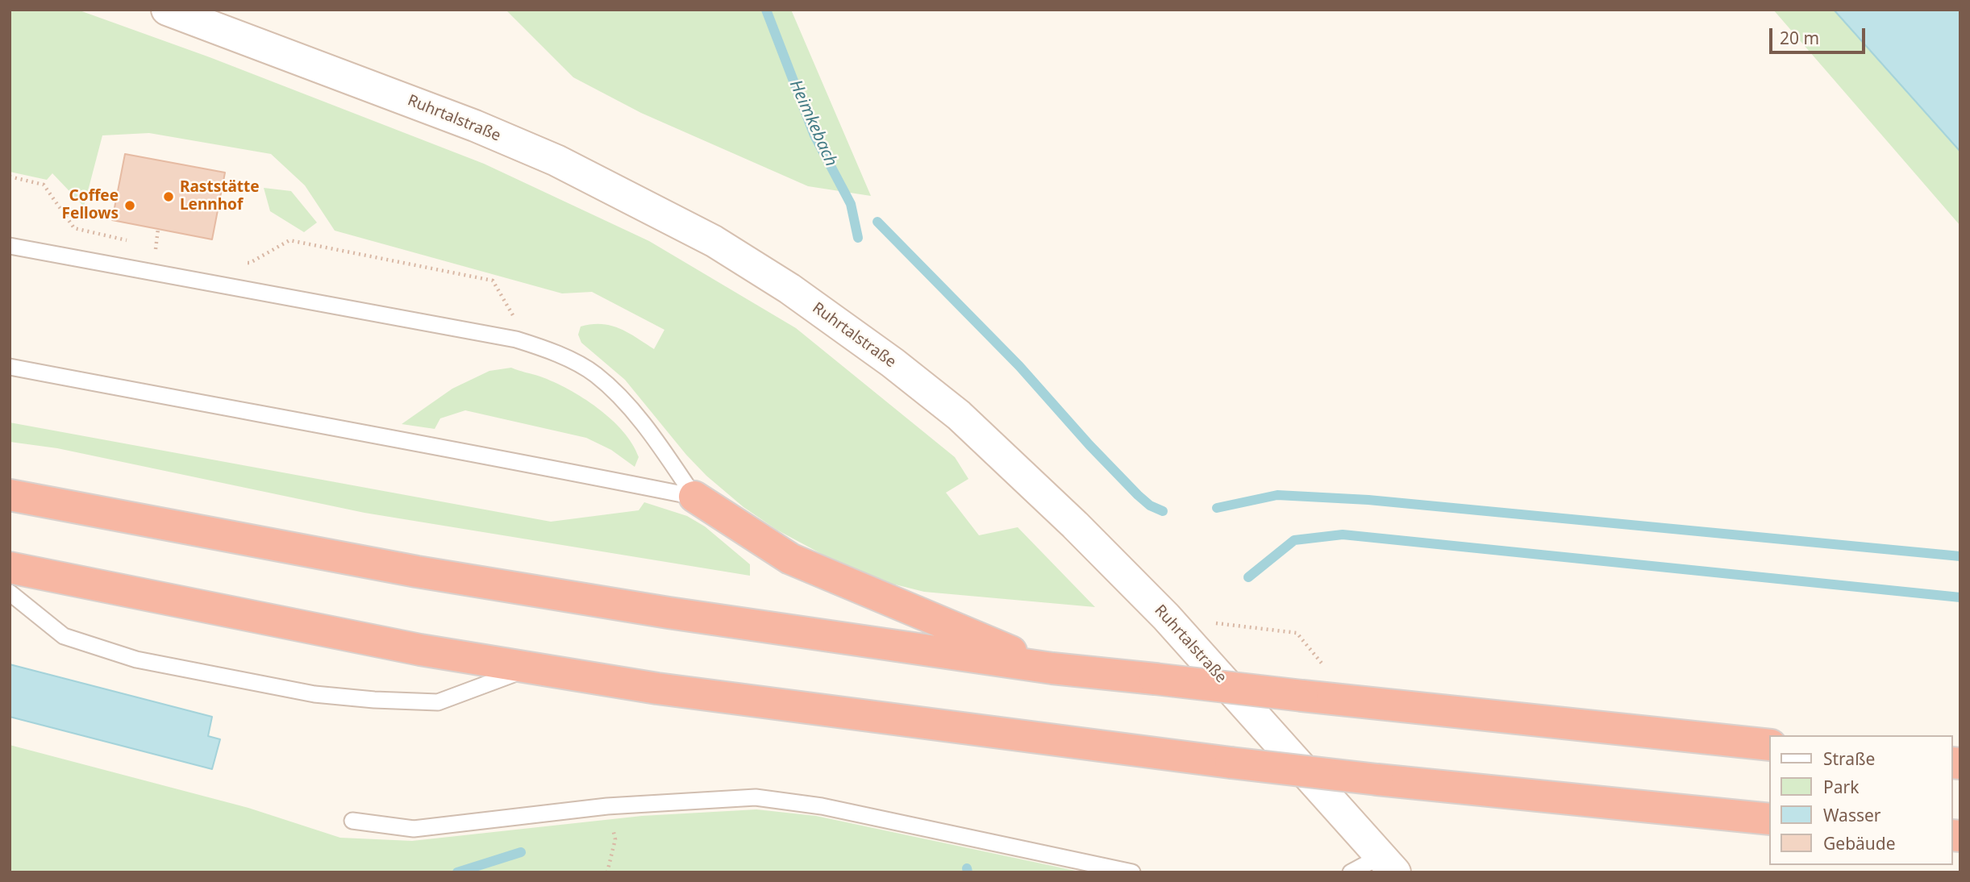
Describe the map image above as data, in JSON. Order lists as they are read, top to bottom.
{
  "streets": {
    "main road": ["Ruhrtalstraße"]
  },
  "water": ["Heimkebach"],
  "places": ["Raststätte Lennhof", "Coffee Fellows"],
  "legend": [
    "Straße",
    "Park",
    "Wasser",
    "Gebäude"
  ],
  "scale_bar": "20 m"
}
